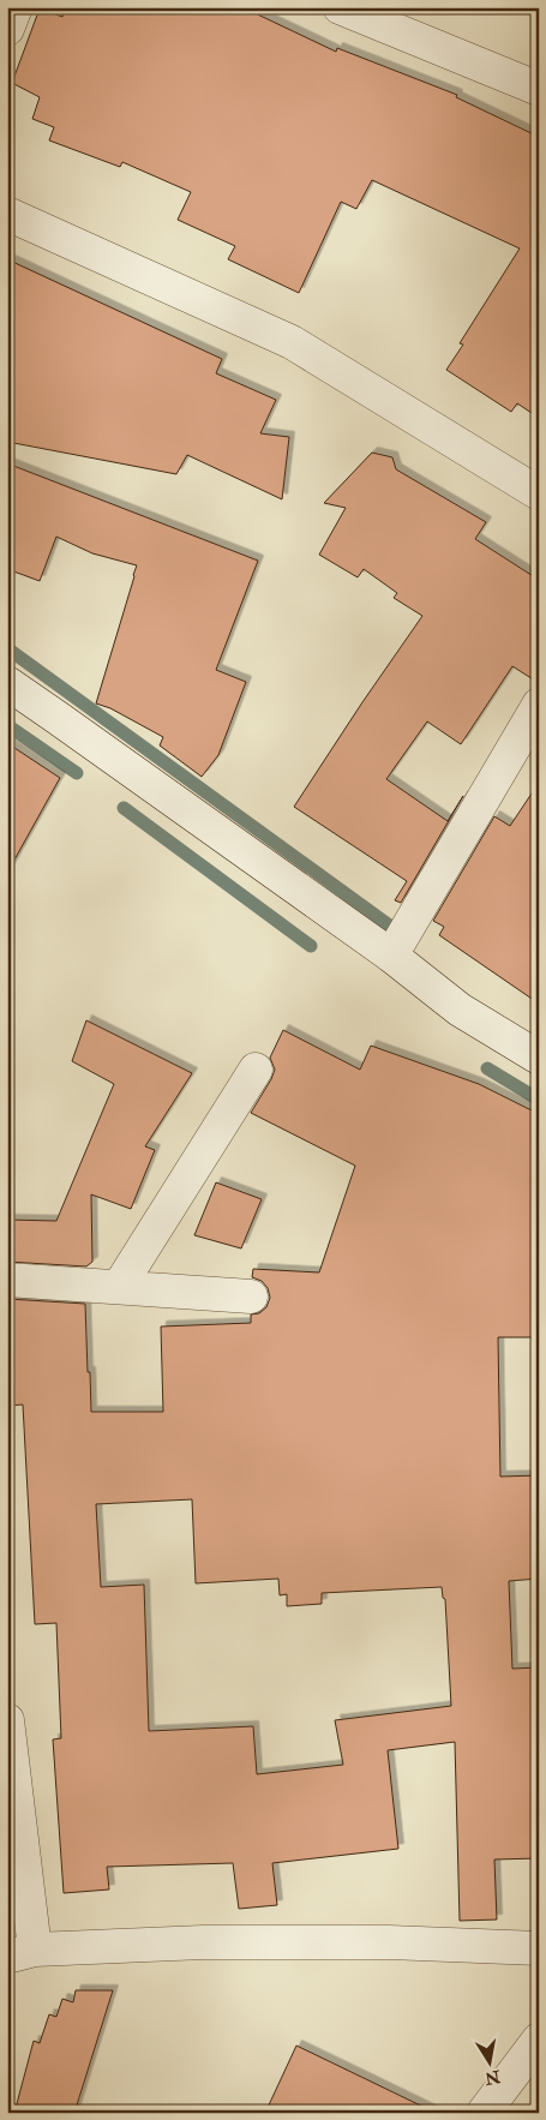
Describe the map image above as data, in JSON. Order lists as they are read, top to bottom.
{
  "north": "bottom"
}
